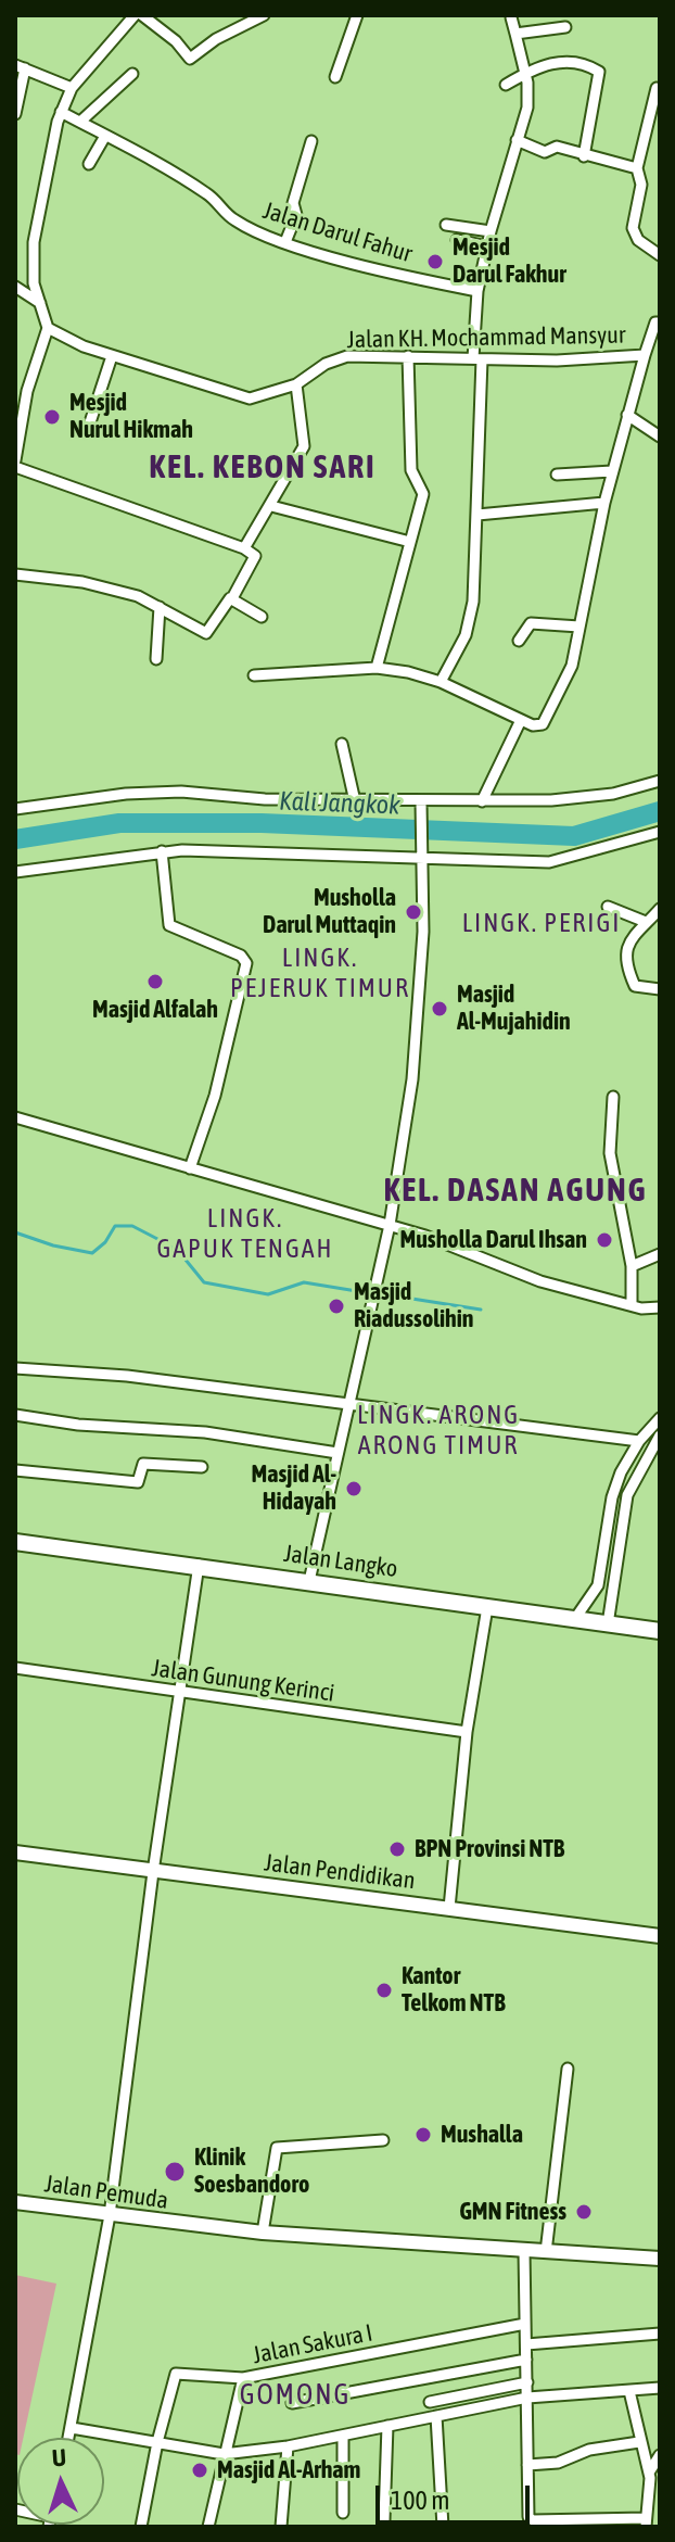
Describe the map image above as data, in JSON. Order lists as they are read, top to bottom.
{
  "streets": {
    "main road": ["Jalan Langko"],
    "street": [
      "Jalan Darul Fahur",
      "Jalan KH. Mochammad Mansyur",
      "Jalan Gunung Kerinci",
      "Jalan Pendidikan",
      "Jalan Pemuda",
      "Jalan Sakura I"
    ]
  },
  "districts": [
    "KEL. KEBON SARI",
    "LINGK. PERIGI",
    "LINGK. PEJERUK TIMUR",
    "KEL. DASAN AGUNG",
    "LINGK. GAPUK TENGAH",
    "LINGK. ARONG ARONG TIMUR",
    "GOMONG"
  ],
  "water": ["Kali Jangkok"],
  "places": [
    "Mesjid Darul Fakhur",
    "Mesjid Nurul Hikmah",
    "Musholla Darul Muttaqin",
    "Masjid Alfalah",
    "Masjid Al-Mujahidin",
    "Musholla Darul Ihsan",
    "Masjid Riadussolihin",
    "Masjid Al- Hidayah",
    "BPN Provinsi NTB",
    "Kantor Telkom NTB",
    "Mushalla",
    "Klinik Soesbandoro",
    "GMN Fitness",
    "Masjid Al-Arham"
  ],
  "scale_bar": "100 m",
  "north": "top"
}
